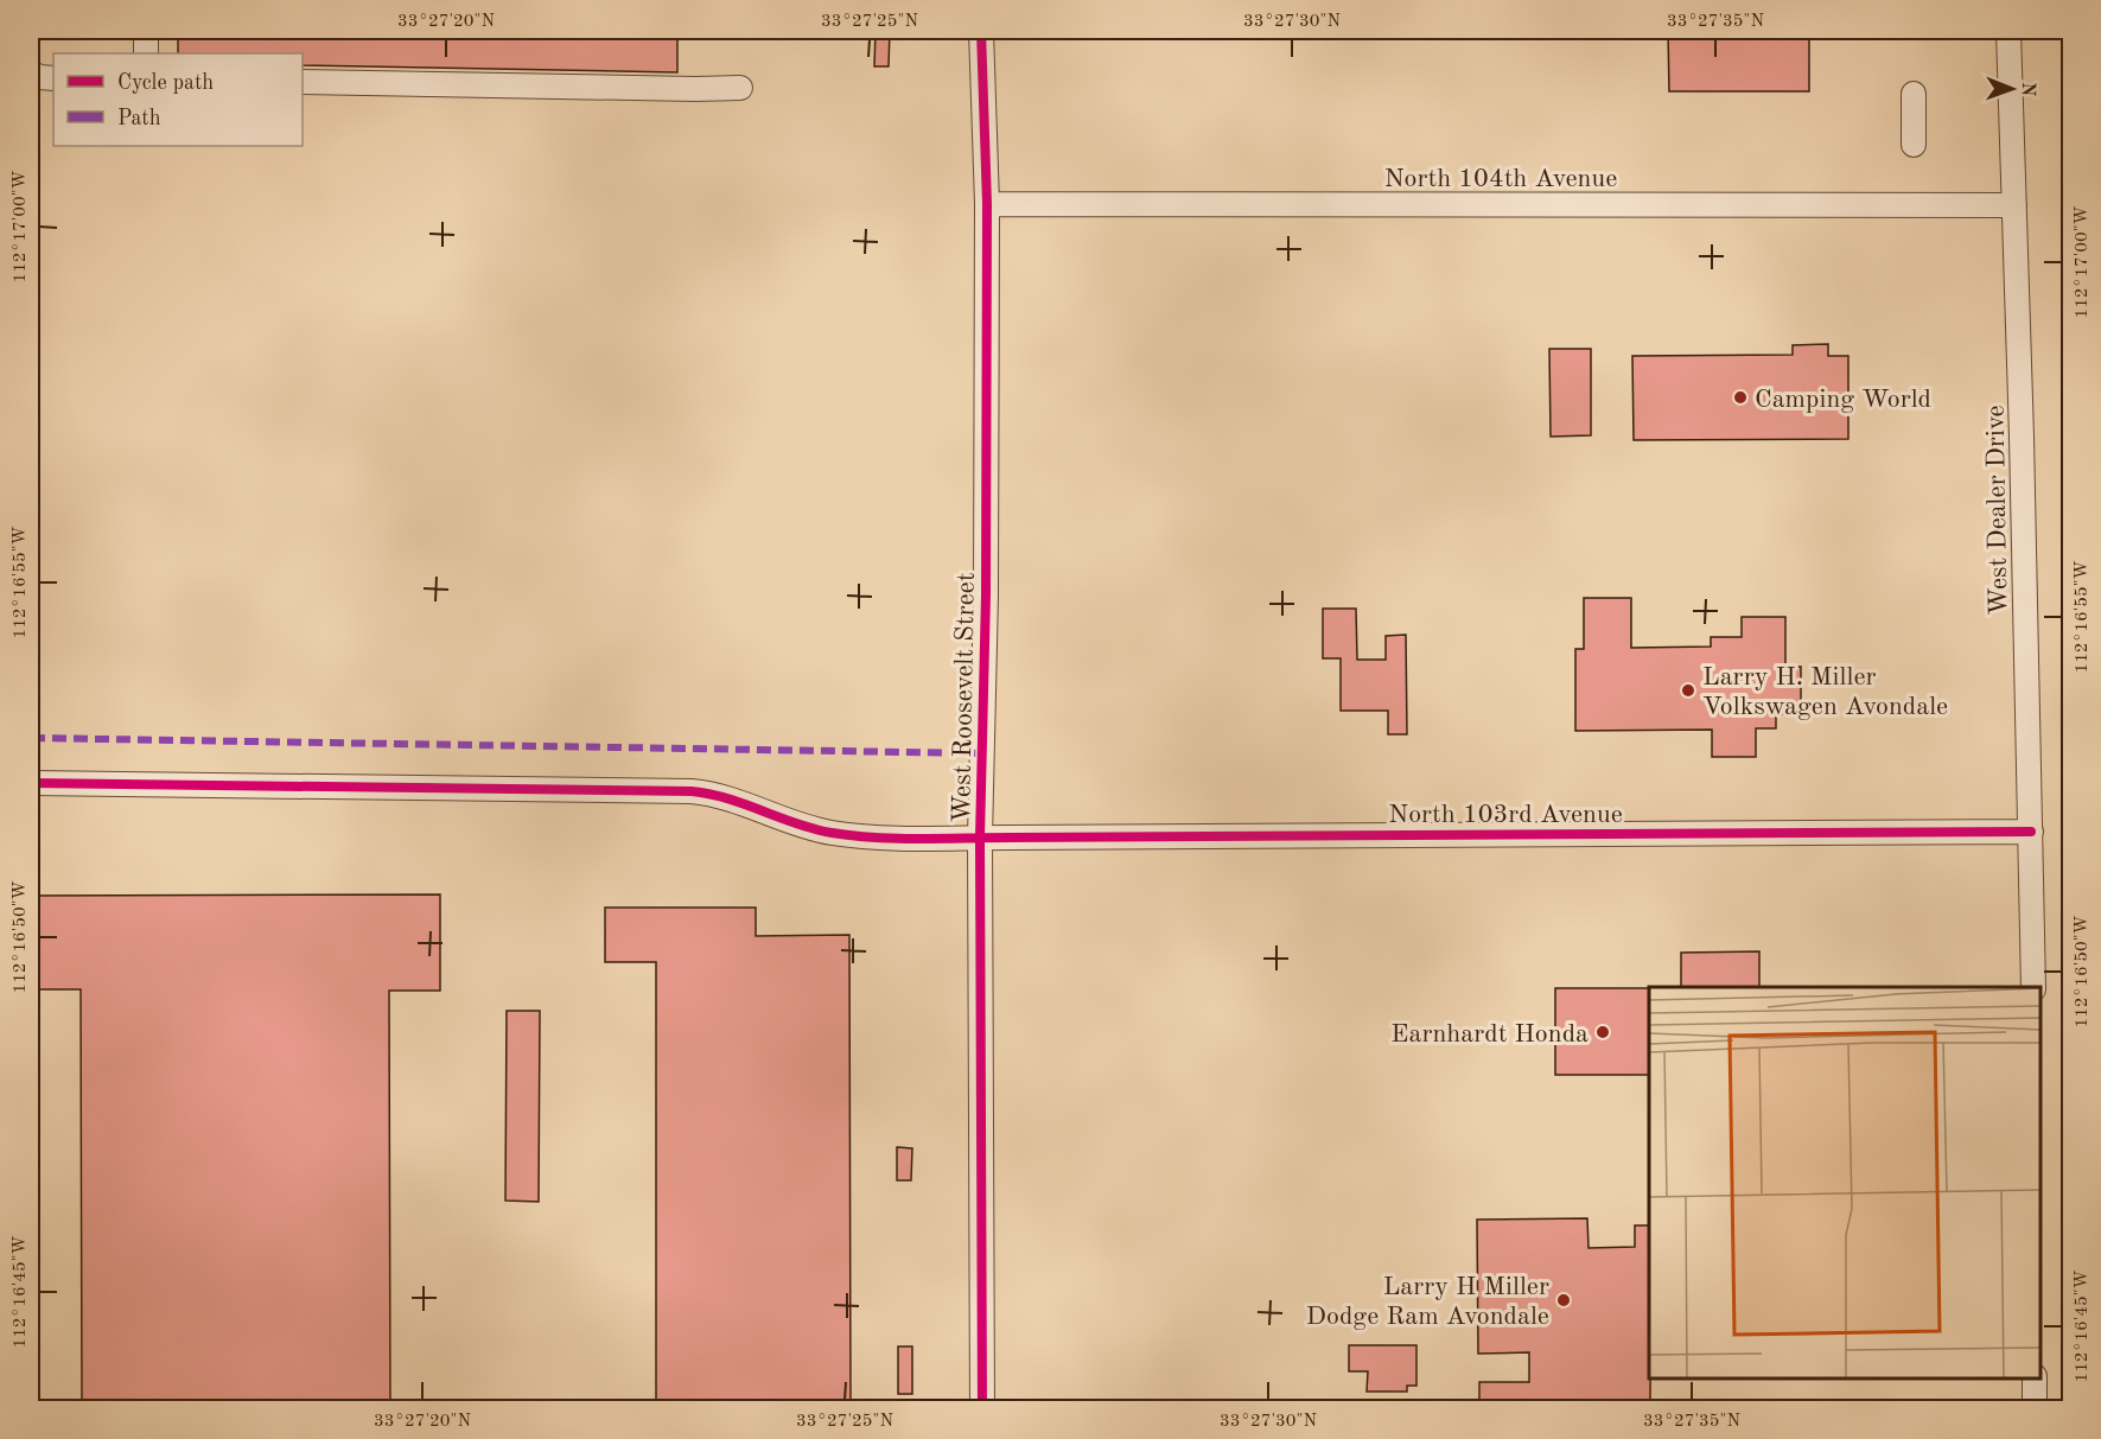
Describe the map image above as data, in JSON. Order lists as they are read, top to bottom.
{
  "streets": {
    "street": [
      "North 104th Avenue",
      "West Dealer Drive",
      "West Roosevelt Street",
      "North 103rd Avenue"
    ]
  },
  "crossings": [
    ["North 104th Avenue", "West Dealer Drive"],
    ["North 104th Avenue", "West Roosevelt Street"],
    ["West Dealer Drive", "North 103rd Avenue"],
    ["West Roosevelt Street", "North 103rd Avenue"]
  ],
  "places": [
    "Camping World",
    "Larry H. Miller Volkswagen Avondale",
    "Earnhardt Honda",
    "Larry H Miller Dodge Ram Avondale"
  ],
  "legend": ["Cycle path", "Path"],
  "north": "right",
  "coordinates": [
    "33°27'20\"N",
    "33°27'25\"N",
    "33°27'30\"N",
    "33°27'35\"N",
    "112°17'00\"W",
    "112°16'55\"W",
    "112°16'50\"W",
    "112°16'45\"W"
  ]
}
